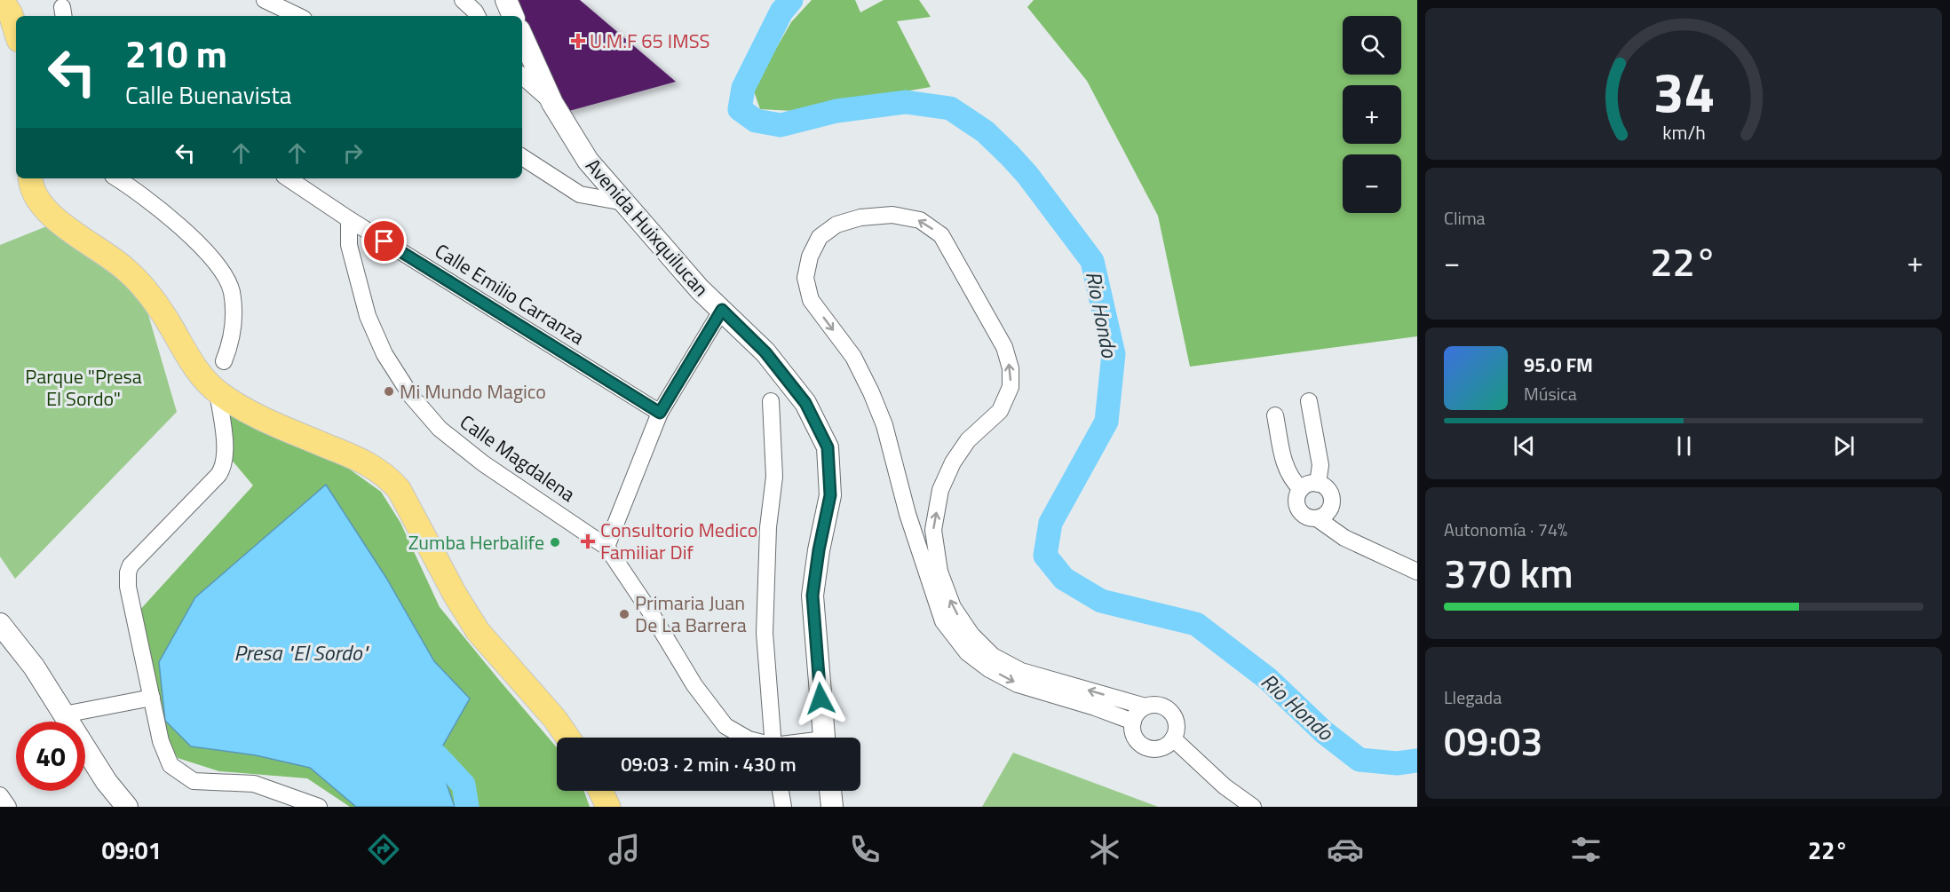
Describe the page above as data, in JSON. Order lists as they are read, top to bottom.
{
  "streets": {
    "street": ["Avenida Huixquilucan", "Calle Emilio Carranza", "Calle Magdalena"]
  },
  "crossings": [
    ["Calle Emilio Carranza", "Calle Magdalena"]
  ],
  "water": ["Rio Hondo", "Presa \"El Sordo\""],
  "parks": ["Parque \"Presa El Sordo\""],
  "places": {
    "health": ["U.M.F 65 IMSS", "Consultorio Medico Familiar Dif"],
    "other": ["Mi Mundo Magico", "Zumba Herbalife", "Primaria Juan De La Barrera"]
  },
  "page": {
    "map_buttons": ["+", "−"],
    "turn": ["210 m", "Calle Buenavista"],
    "tile": [
      "Clima",
      ["Autonomía · 74%", "370 km"],
      ["Llegada", "09:03"]
    ],
    "heat": ["−", "22°", "+"],
    "song": ["95.0 FM", "Música"],
    "limit": "40",
    "trip": "09:03 · 2 min · 430 m",
    "tabs": ["09:01", "22°"],
    "gauge": ["34", "km/h"]
  }
}
